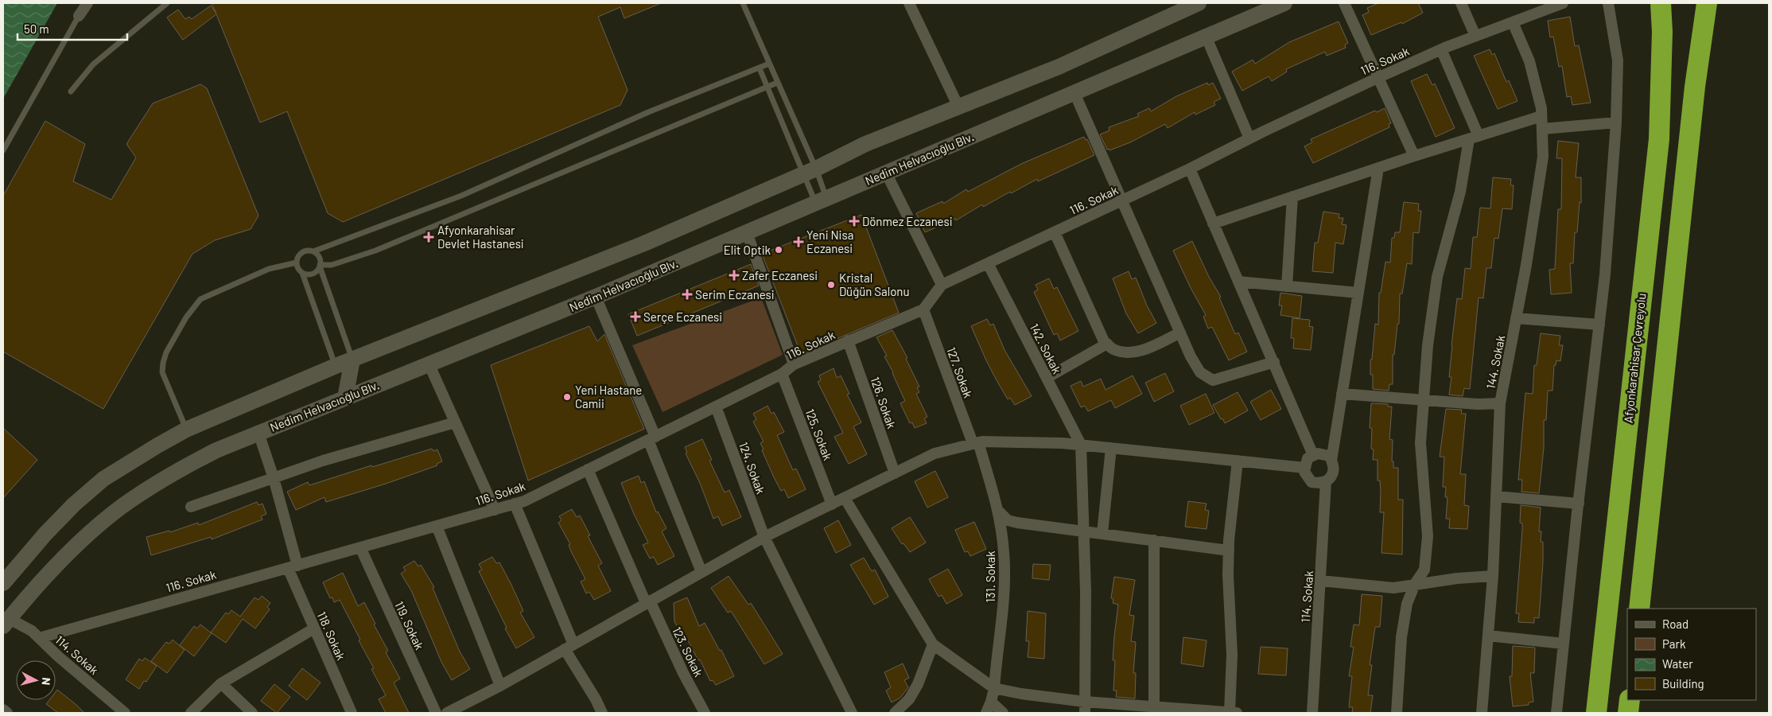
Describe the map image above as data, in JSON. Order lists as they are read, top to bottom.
{
  "streets": {
    "highway": ["Afyonkarahisar Çevreyolu"],
    "main road": ["Nedim Helvacıoğlu Blv."],
    "street": [
      "116. Sokak",
      "142. Sokak",
      "144. Sokak",
      "127. Sokak",
      "126. Sokak",
      "125. Sokak",
      "124. Sokak",
      "131. Sokak",
      "114. Sokak",
      "119. Sokak",
      "118. Sokak",
      "123. Sokak"
    ]
  },
  "crossings": [
    ["116. Sokak", "142. Sokak"],
    ["116. Sokak", "144. Sokak"],
    ["116. Sokak", "127. Sokak"],
    ["116. Sokak", "126. Sokak"],
    ["116. Sokak", "125. Sokak"],
    ["116. Sokak", "124. Sokak"],
    ["116. Sokak", "114. Sokak"],
    ["116. Sokak", "119. Sokak"],
    ["116. Sokak", "118. Sokak"],
    ["116. Sokak", "123. Sokak"],
    ["Nedim Helvacıoğlu Blv.", "114. Sokak"],
    ["Nedim Helvacıoğlu Blv.", "118. Sokak"],
    ["127. Sokak", "131. Sokak"]
  ],
  "places": {
    "health": [
      "Dönmez Eczanesi",
      "Afyonkarahisar Devlet Hastanesi",
      "Yeni Nisa Eczanesi",
      "Zafer Eczanesi",
      "Serim Eczanesi",
      "Serçe Eczanesi"
    ],
    "other": ["Elit Optik", "Kristal Düğün Salonu", "Yeni Hastane Camii"]
  },
  "legend": [
    "Road",
    "Park",
    "Water",
    "Building"
  ],
  "scale_bar": "50 m",
  "north": "right"
}
